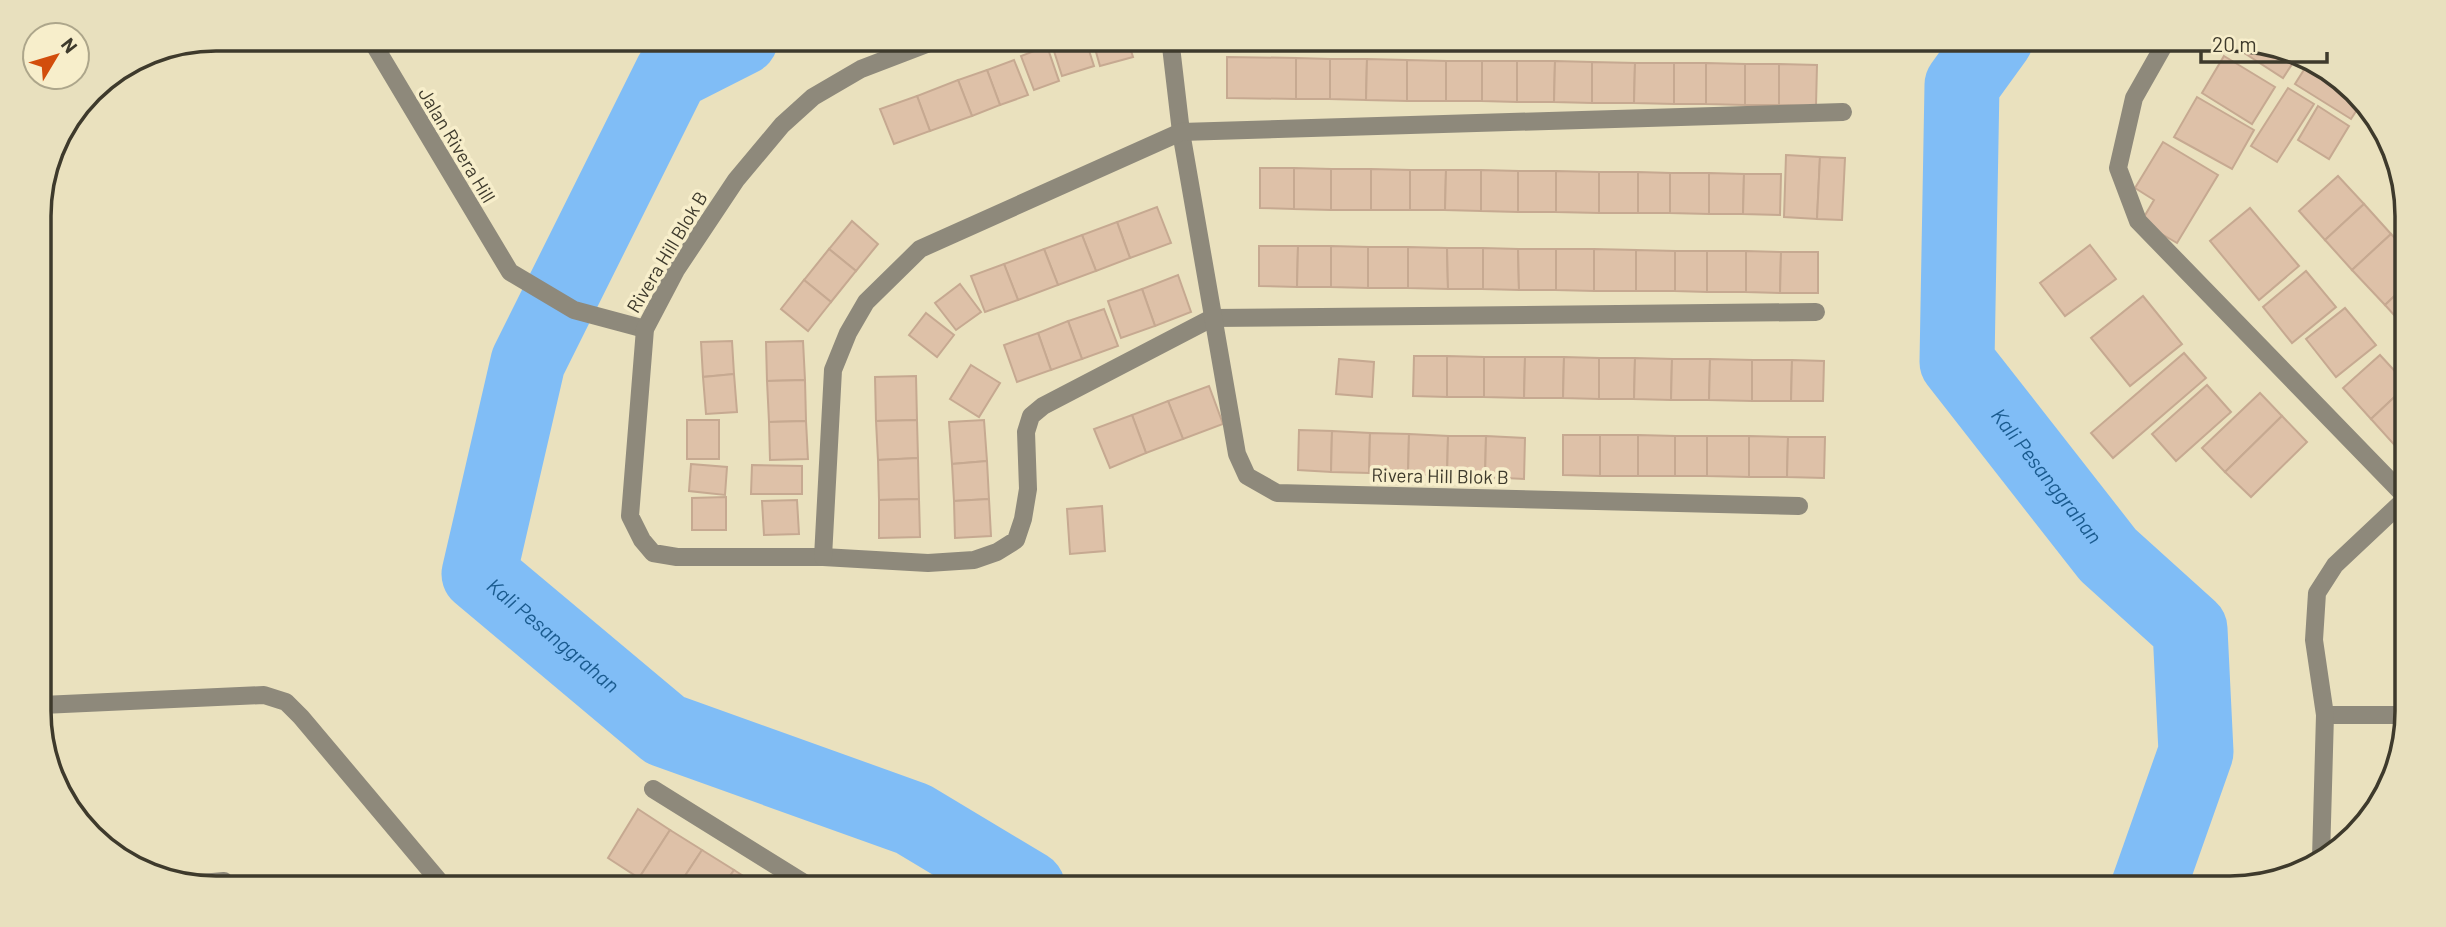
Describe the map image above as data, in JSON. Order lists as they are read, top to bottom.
{
  "streets": {
    "street": ["Jalan Rivera Hill", "Rivera Hill Blok B"]
  },
  "crossings": [
    ["Jalan Rivera Hill", "Rivera Hill Blok B"]
  ],
  "water": ["Kali Pesanggrahan"],
  "scale_bar": "20 m",
  "north": "top right"
}
